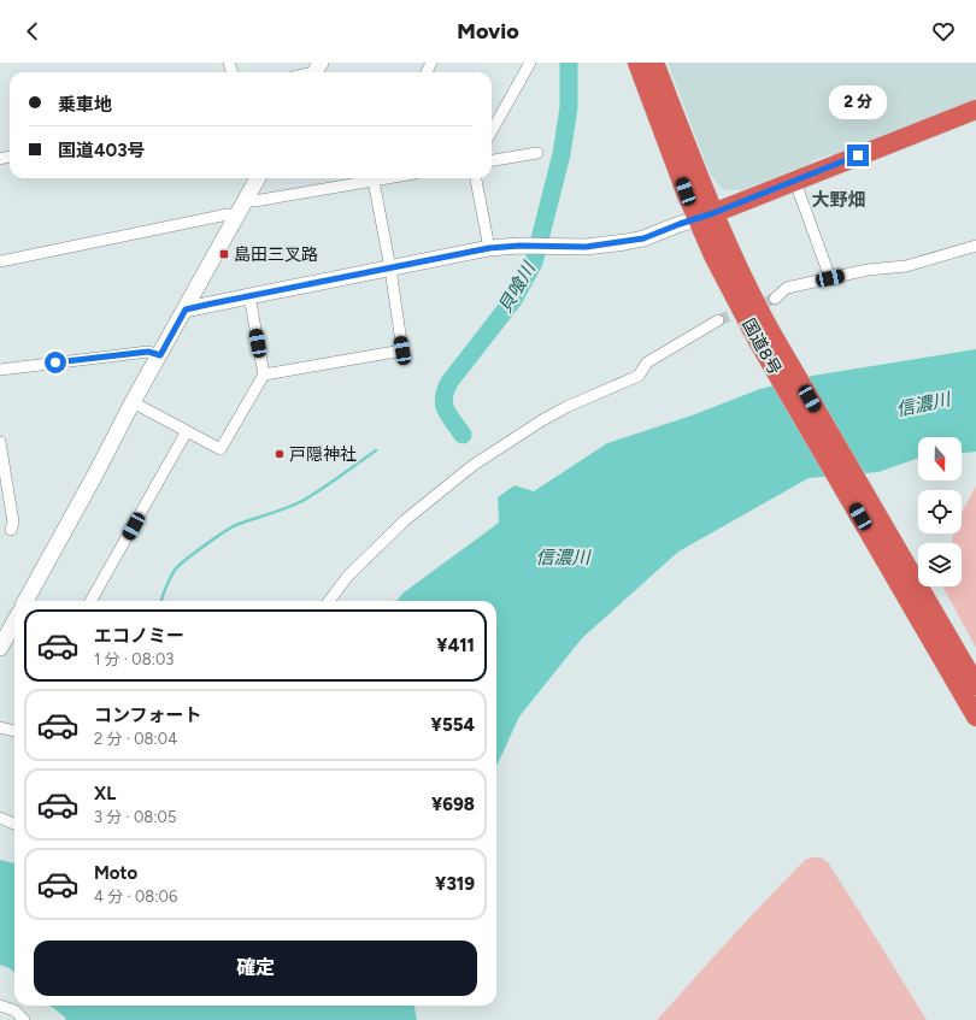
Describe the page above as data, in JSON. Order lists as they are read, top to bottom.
{
  "streets": {
    "highway": ["国道8号"]
  },
  "districts": ["大野畑"],
  "water": ["貝喰川", "信濃川"],
  "places": {
    "transit": ["島田三叉路"],
    "other": ["戸隠神社"]
  },
  "north": "bottom",
  "page": {
    "header": "Movio",
    "banner": ["乗車地", "国道403号"],
    "bubble": "2 分",
    "list": [
      {
        "name": "エコノミー",
        "note": "1 分 · 08:03",
        "value": "¥411"
      },
      {
        "name": "コンフォート",
        "note": "2 分 · 08:04",
        "value": "¥554"
      },
      {
        "name": "XL",
        "note": "3 分 · 08:05",
        "value": "¥698"
      },
      {
        "name": "Moto",
        "note": "4 分 · 08:06",
        "value": "¥319"
      }
    ],
    "buttons": "確定"
  }
}
